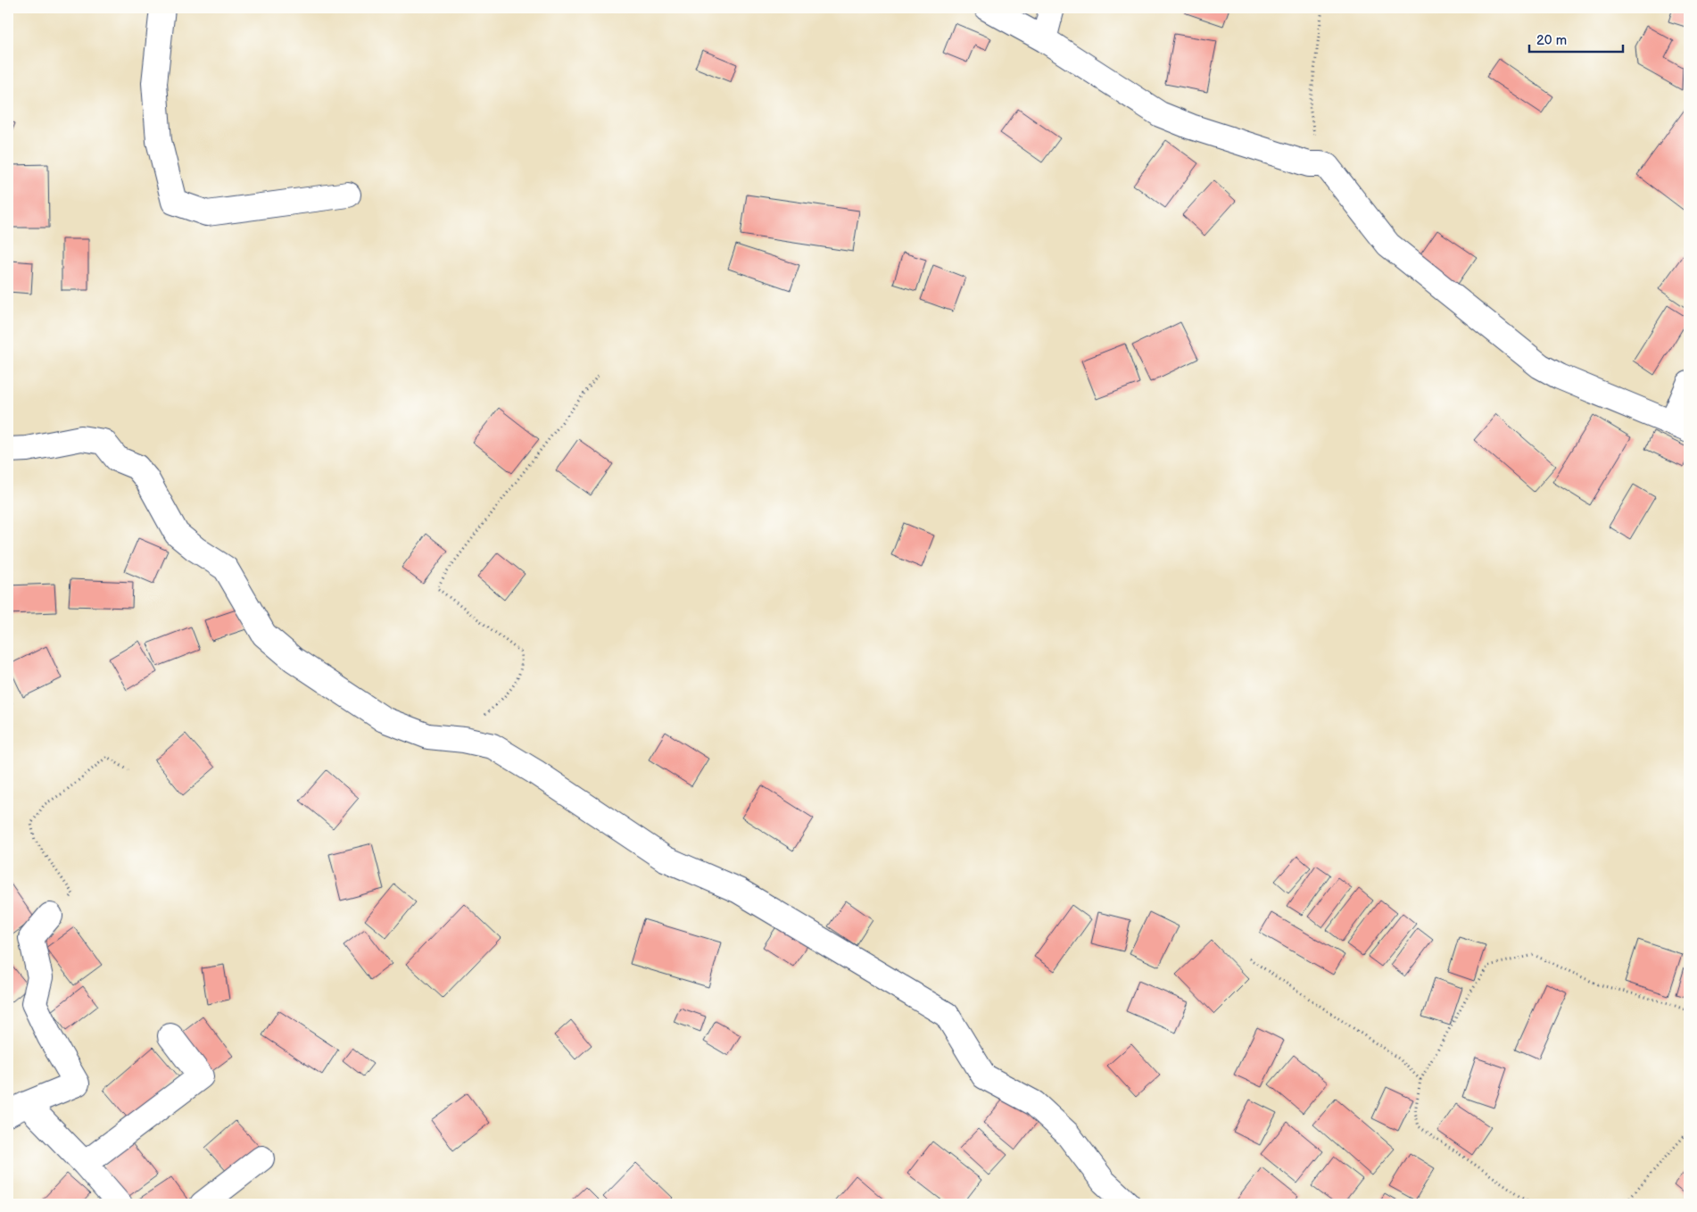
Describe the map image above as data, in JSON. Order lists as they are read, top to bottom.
{
  "scale_bar": "20 m"
}
